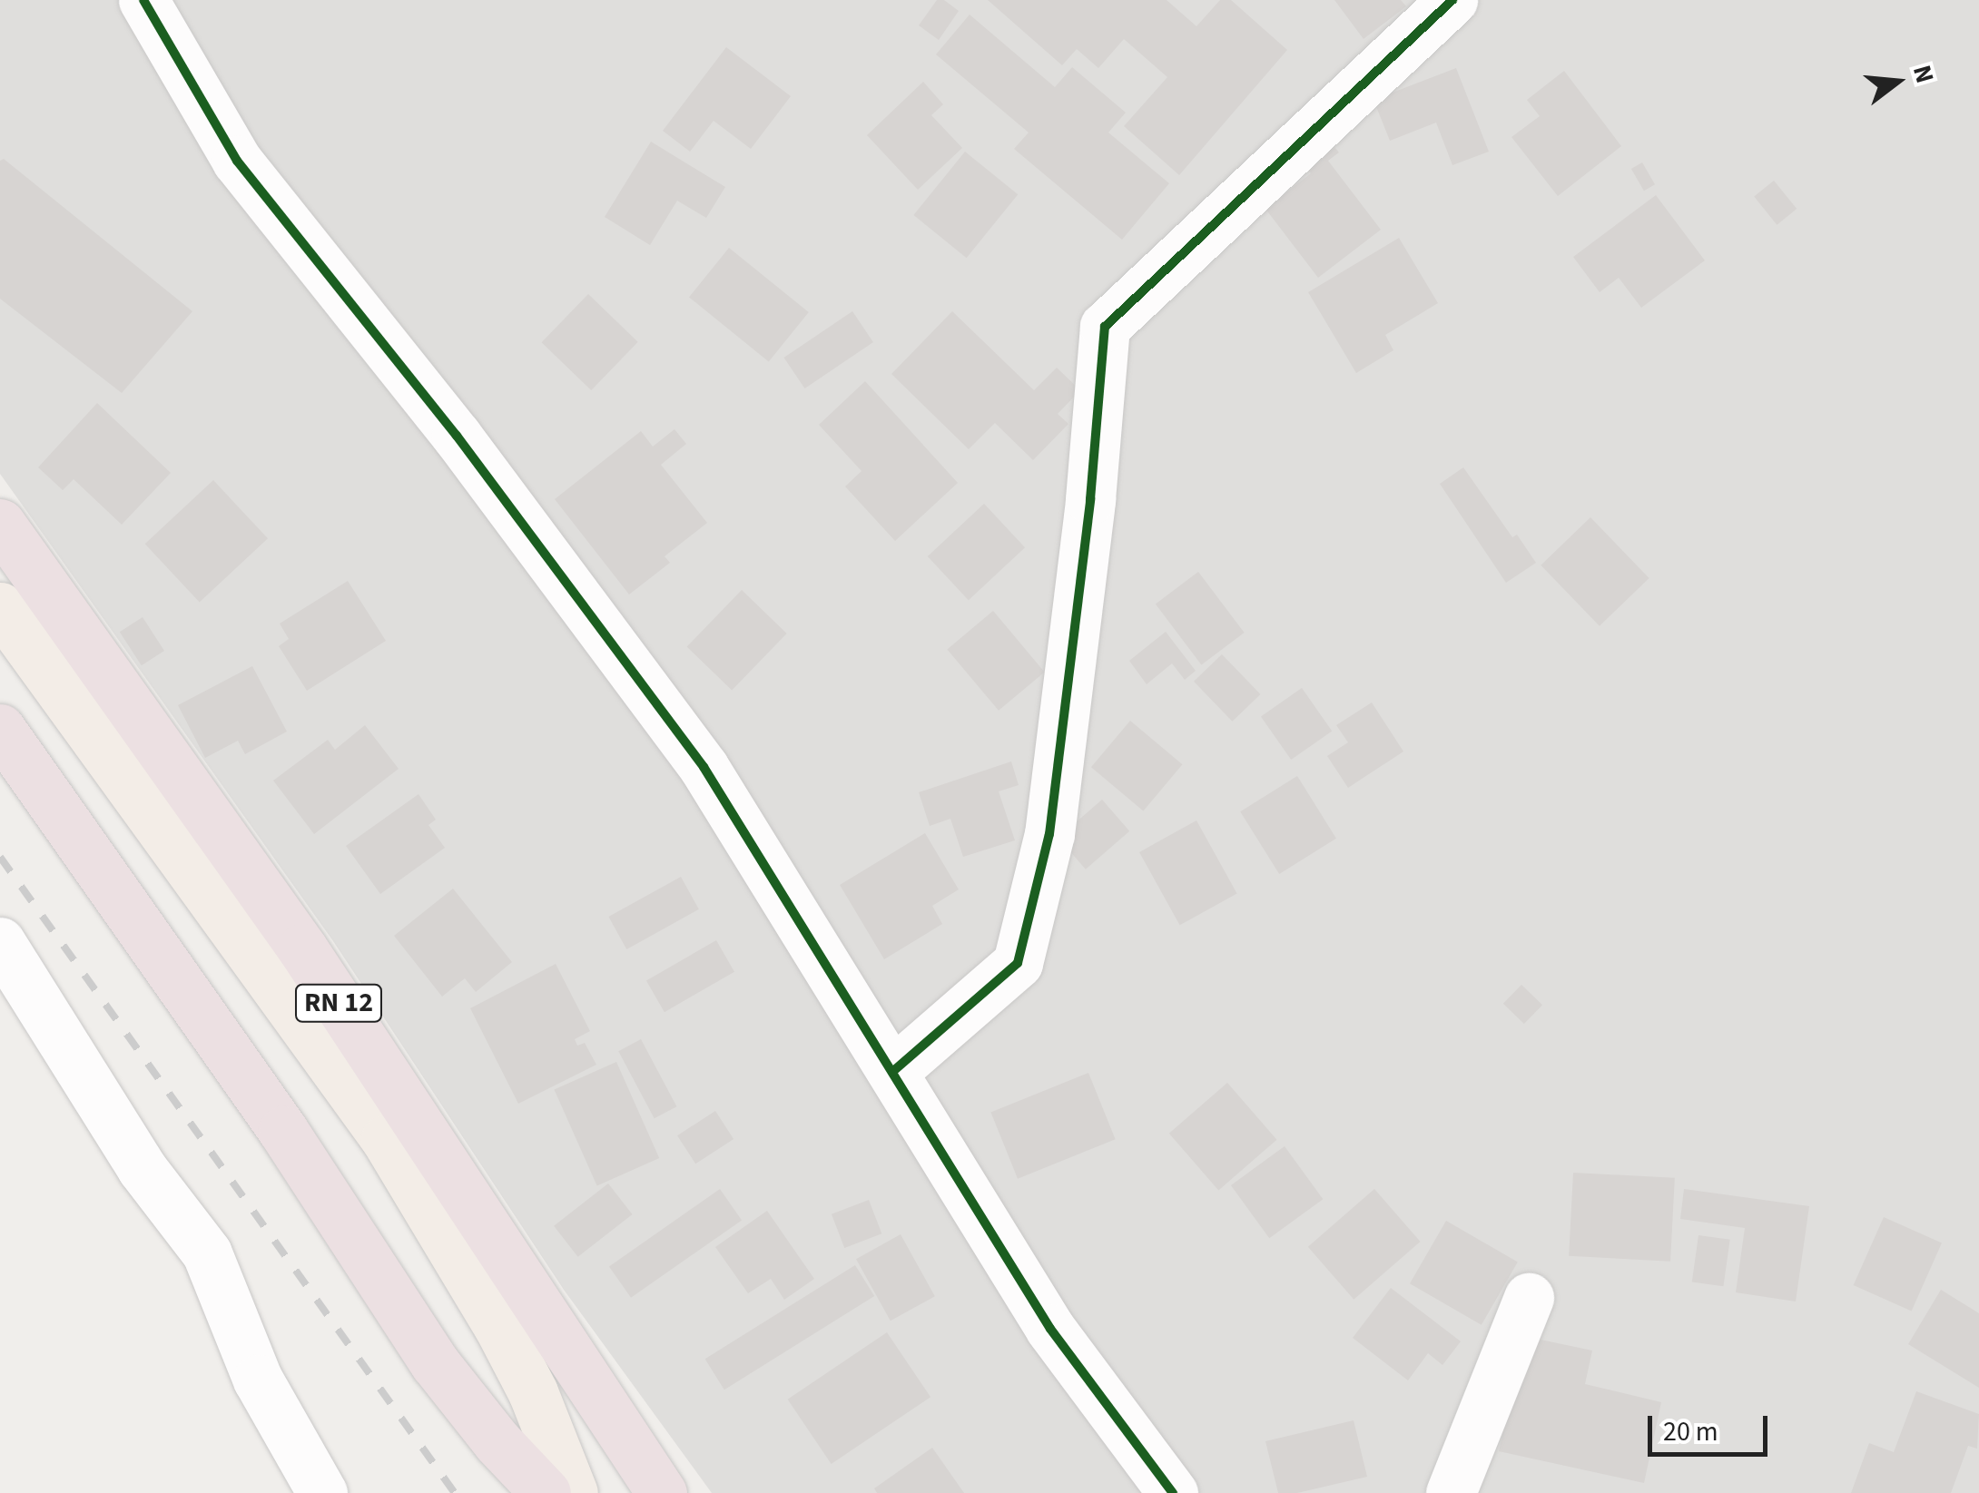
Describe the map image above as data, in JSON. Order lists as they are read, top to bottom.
{
  "streets": {
    "highway": ["RN 12"]
  },
  "scale_bar": "20 m",
  "north": "right"
}
